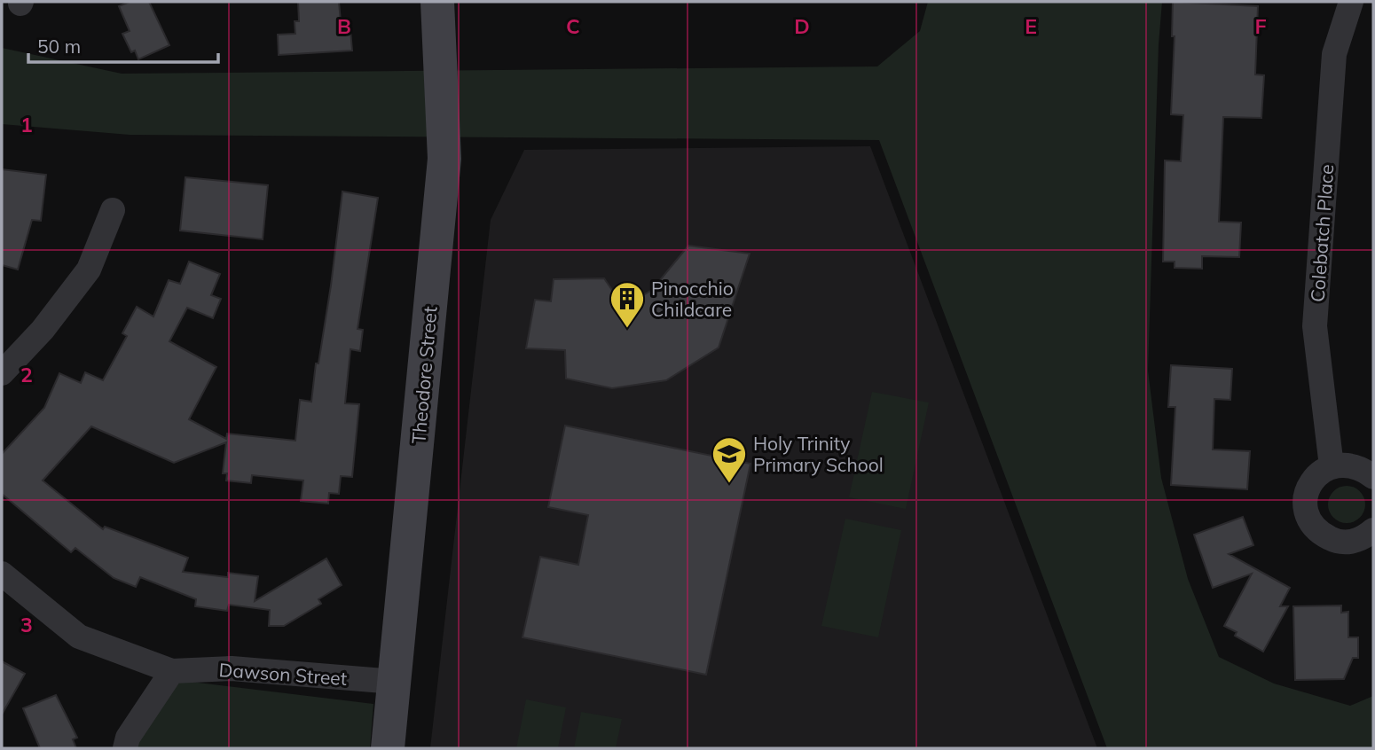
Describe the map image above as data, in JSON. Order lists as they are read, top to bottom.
{
  "streets": {
    "main road": ["Theodore Street"],
    "street": ["Colebatch Place", "Dawson Street"]
  },
  "crossings": [
    ["Theodore Street", "Dawson Street"]
  ],
  "places": {
    "building": ["Pinocchio Childcare"],
    "school or university": ["Holy Trinity Primary School"]
  },
  "scale_bar": "50 m",
  "grid": {
    "columns": [
      "B",
      "C",
      "D",
      "E",
      "F"
    ],
    "rows": ["1", "2", "3"]
  }
}
